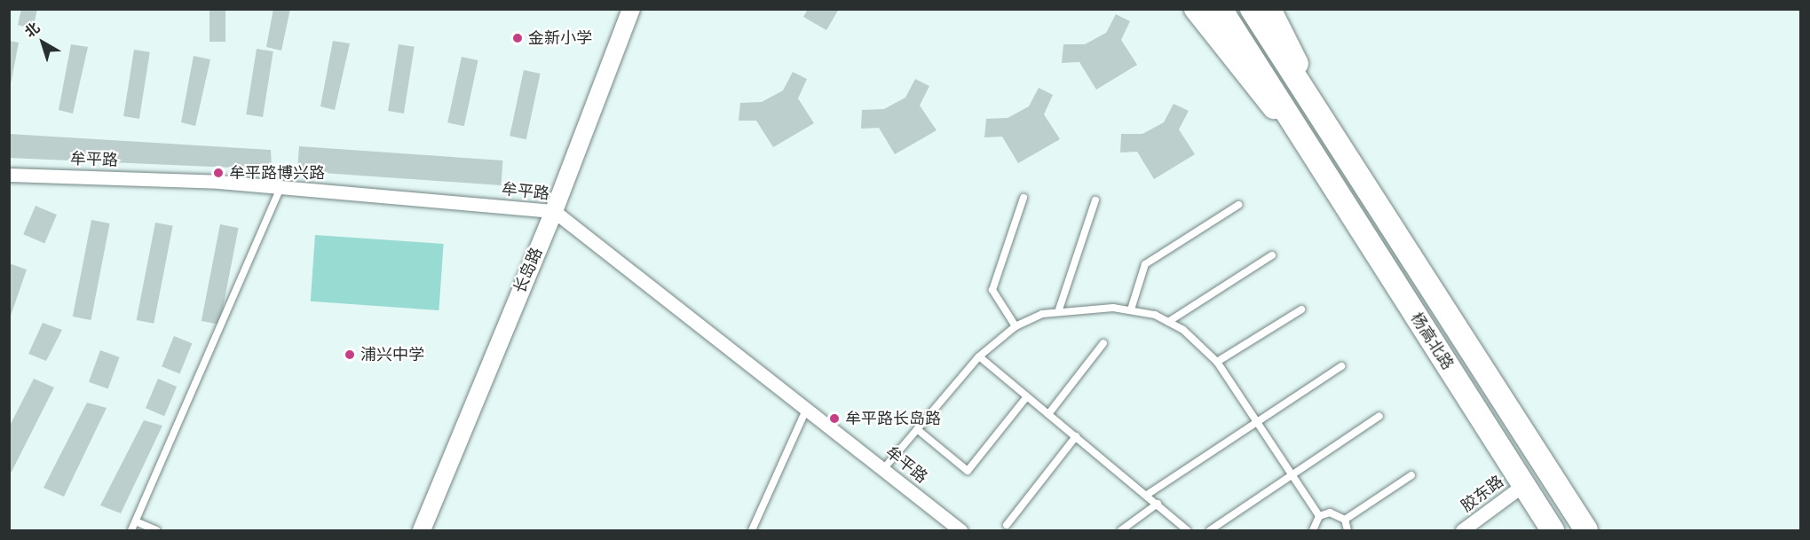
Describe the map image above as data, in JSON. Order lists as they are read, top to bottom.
{
  "streets": {
    "main road": ["杨高北路"],
    "street": ["牟平路", "长岛路", "胶东路"]
  },
  "crossings": [
    ["牟平路", "长岛路"],
    ["杨高北路", "胶东路"]
  ],
  "places": [
    "金新小学",
    "牟平路博兴路",
    "浦兴中学",
    "牟平路长岛路"
  ],
  "north": "top left"
}
